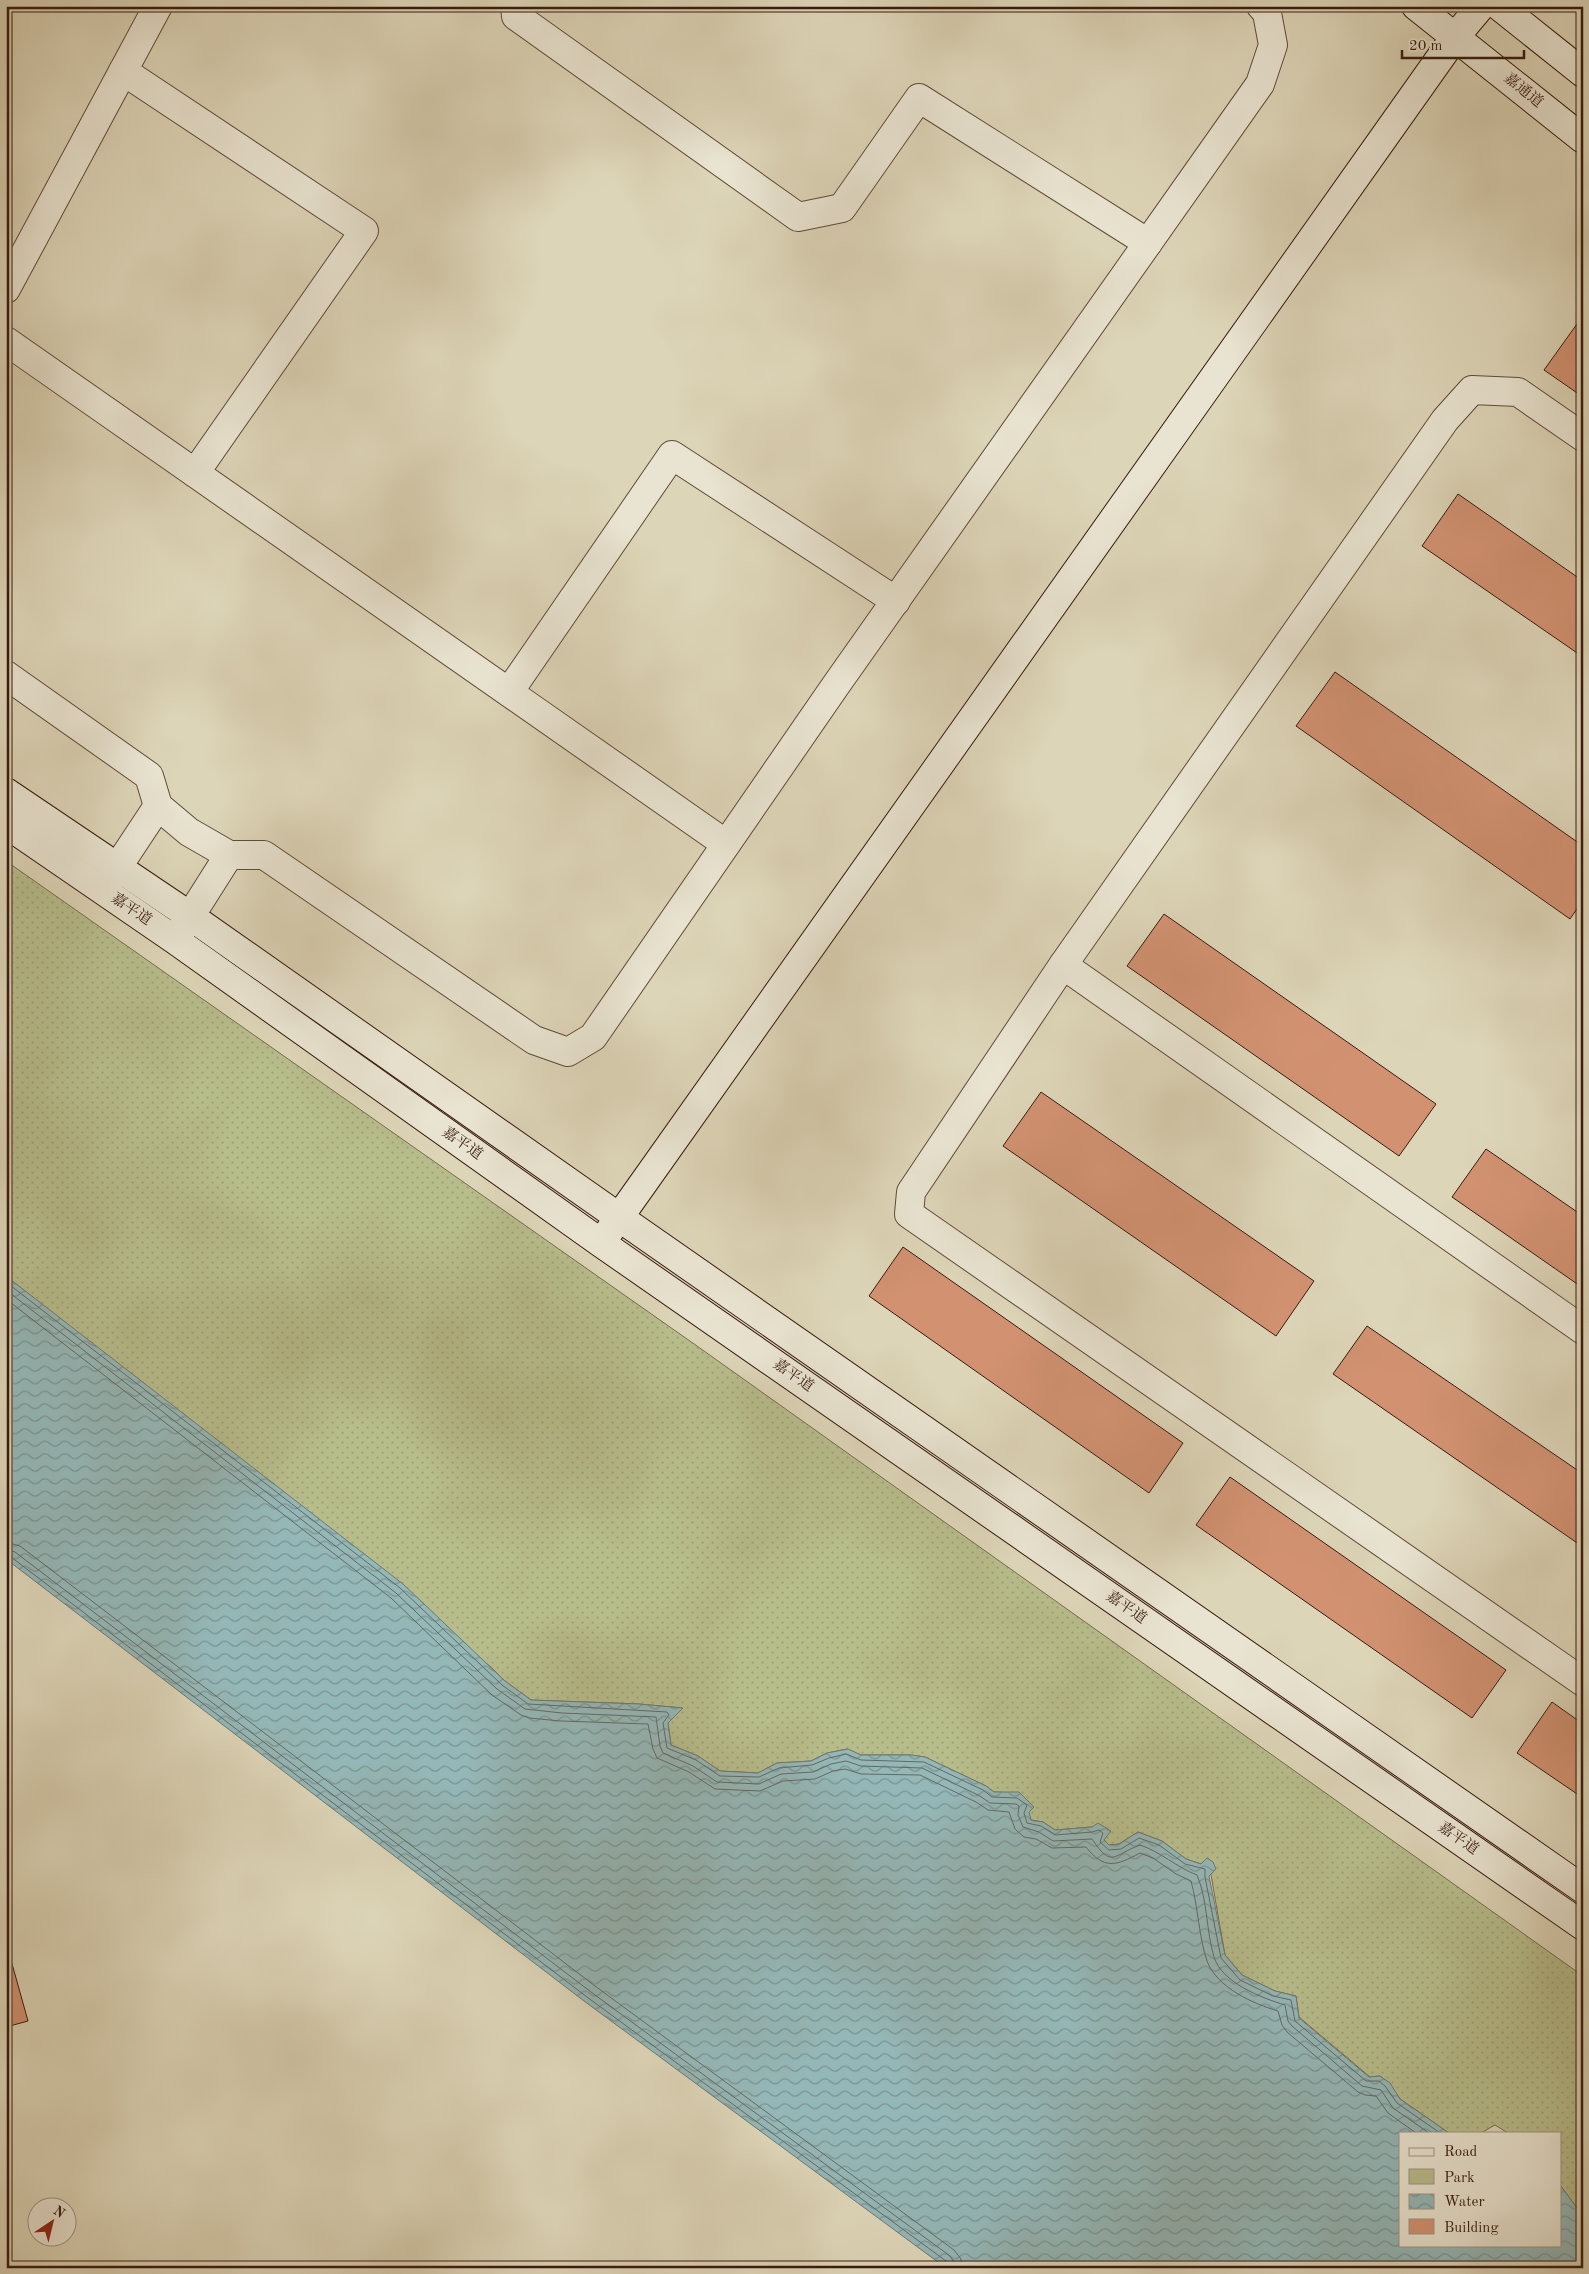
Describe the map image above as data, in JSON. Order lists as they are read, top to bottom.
{
  "streets": {
    "street": ["嘉通道", "嘉平道"]
  },
  "legend": [
    "Road",
    "Park",
    "Water",
    "Building"
  ],
  "scale_bar": "20 m",
  "north": "top right"
}
